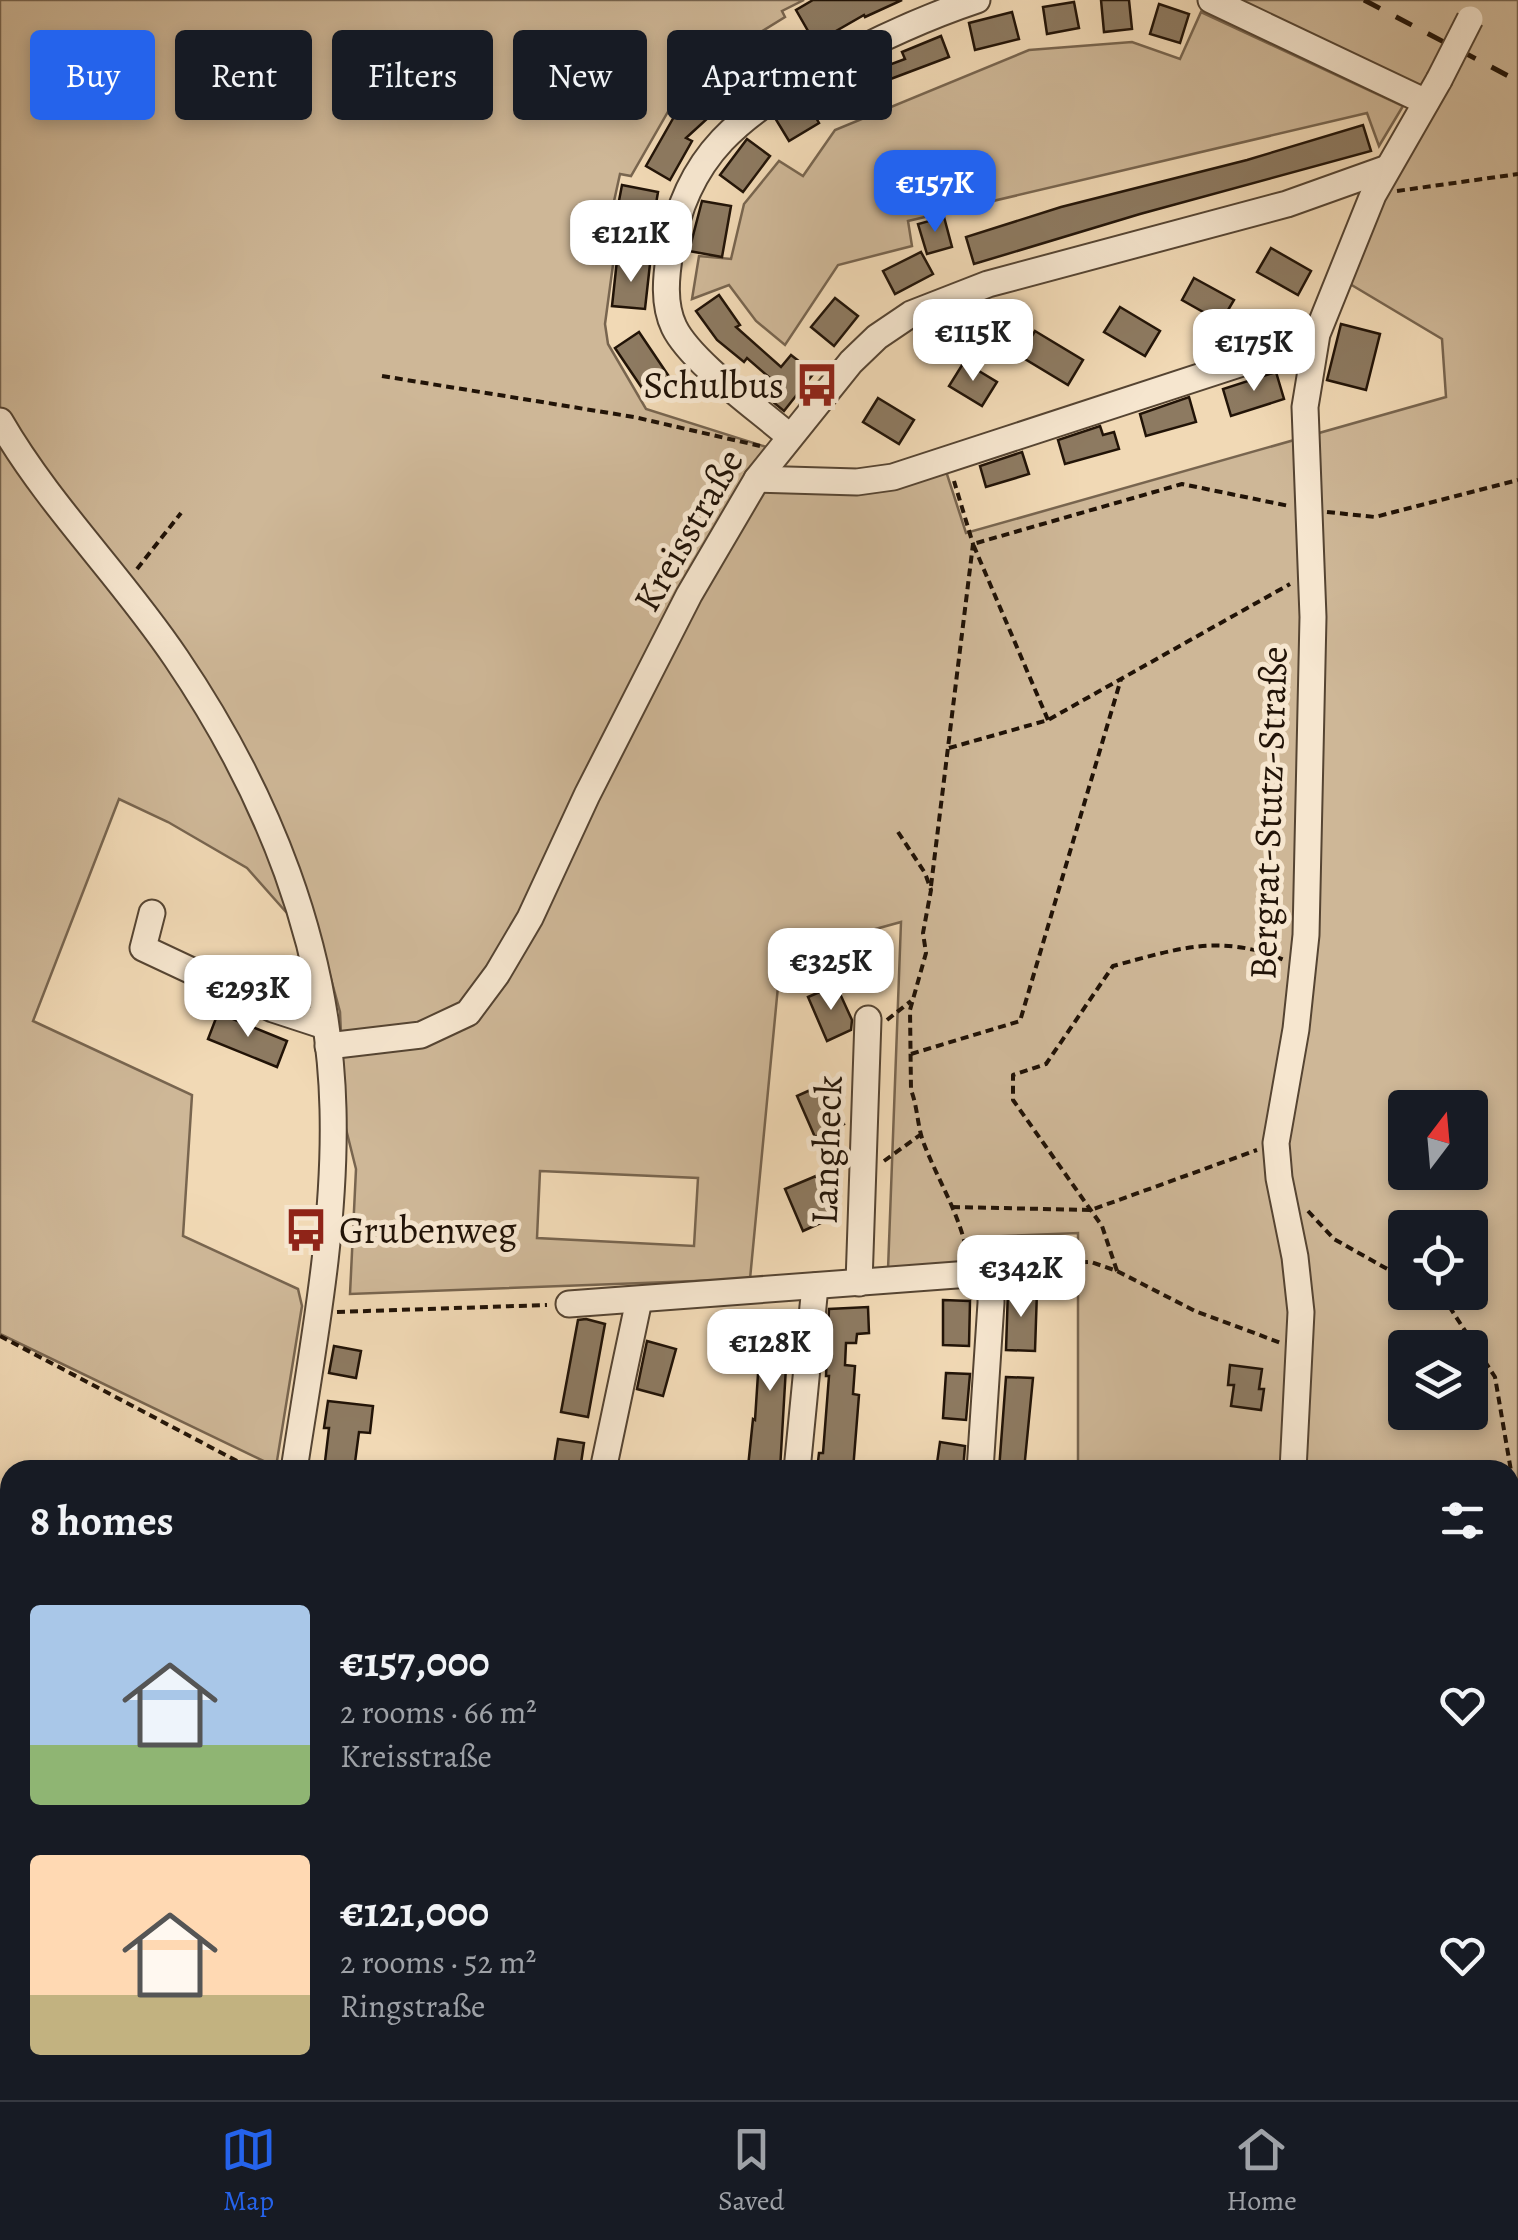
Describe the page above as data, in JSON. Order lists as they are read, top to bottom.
{
  "streets": {
    "street": ["Kreisstraße", "Bergrat-Stutz-Straße", "Langheck"]
  },
  "crossings": [
    ["Kreisstraße", "Bergrat-Stutz-Straße"]
  ],
  "places": {
    "bus stop": ["Schulbus", "Grubenweg"]
  },
  "north": "top",
  "page": {
    "chip": [
      "Buy",
      "Rent",
      "Filters",
      "New",
      "Apartment"
    ],
    "price": [
      "€157K",
      "€121K",
      "€115K",
      "€175K",
      "€325K",
      "€293K",
      "€342K",
      "€128K"
    ],
    "heading": "8 homes",
    "list": [
      {
        "name": "€157,000",
        "note": "2 rooms · 66 m² · Kreisstraße"
      },
      {
        "name": "€121,000",
        "note": "2 rooms · 52 m² · Ringstraße"
      }
    ],
    "tabs": ["Map", "Saved", "Home"]
  }
}
